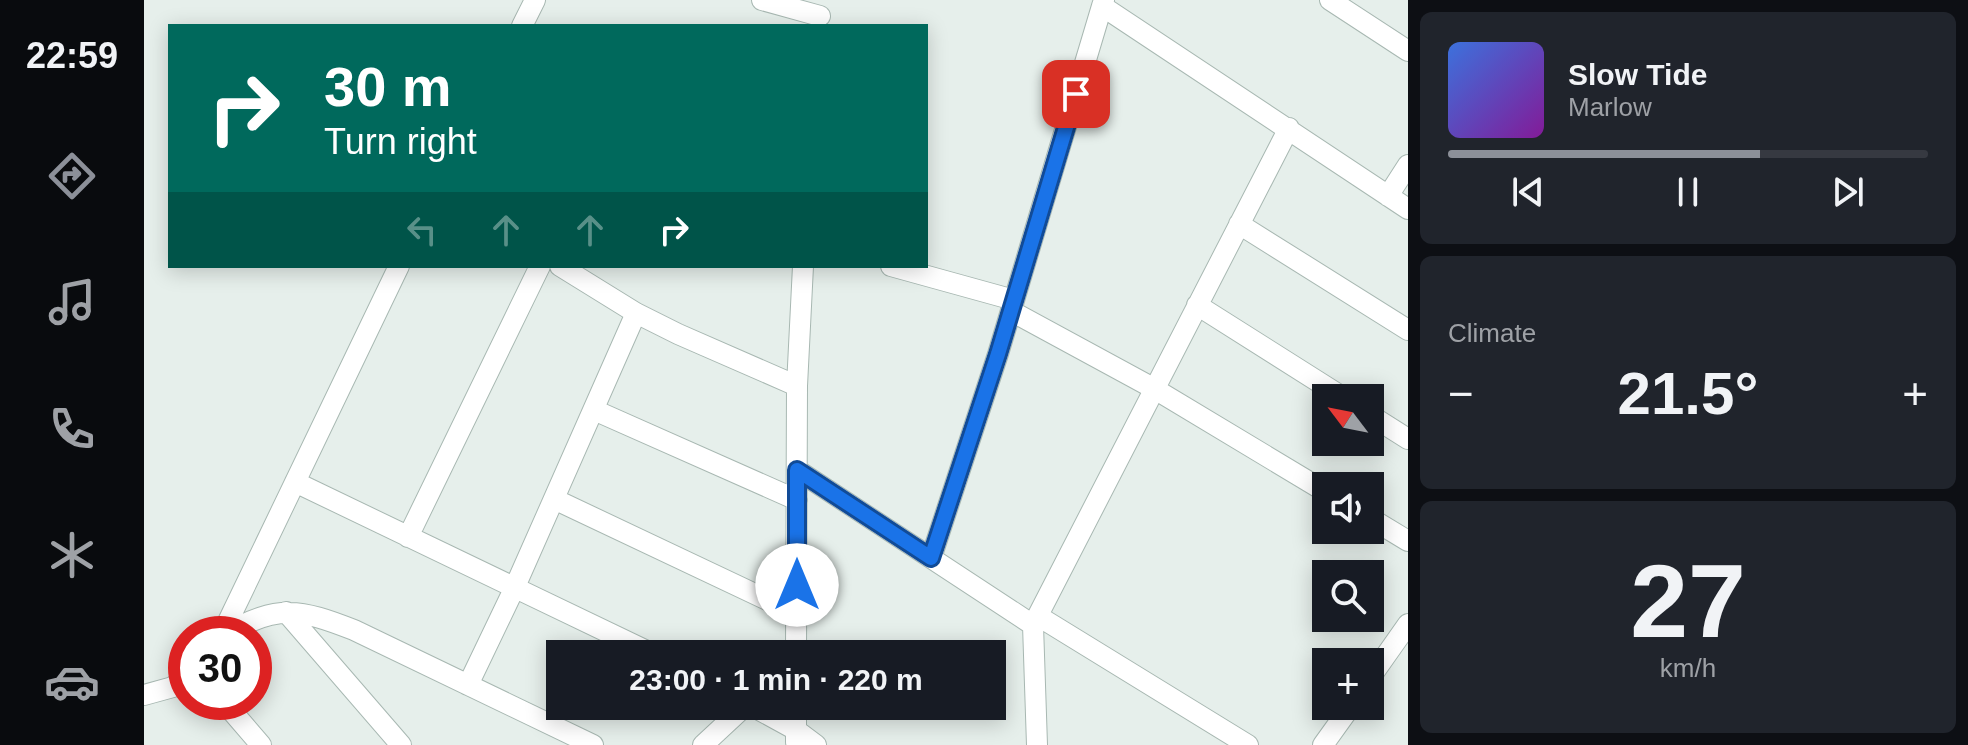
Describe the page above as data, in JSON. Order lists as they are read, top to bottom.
{
  "north": "top left",
  "page": {
    "tabs": "22:59",
    "turn": ["30 m", "Turn right"],
    "song": ["Slow Tide", "Marlow"],
    "tile": [
      "Climate",
      ["27", "km/h"]
    ],
    "heat": ["−", "21.5°", "+"],
    "map_buttons": "+",
    "limit": "30",
    "trip": "23:00 · 1 min · 220 m"
  }
}
